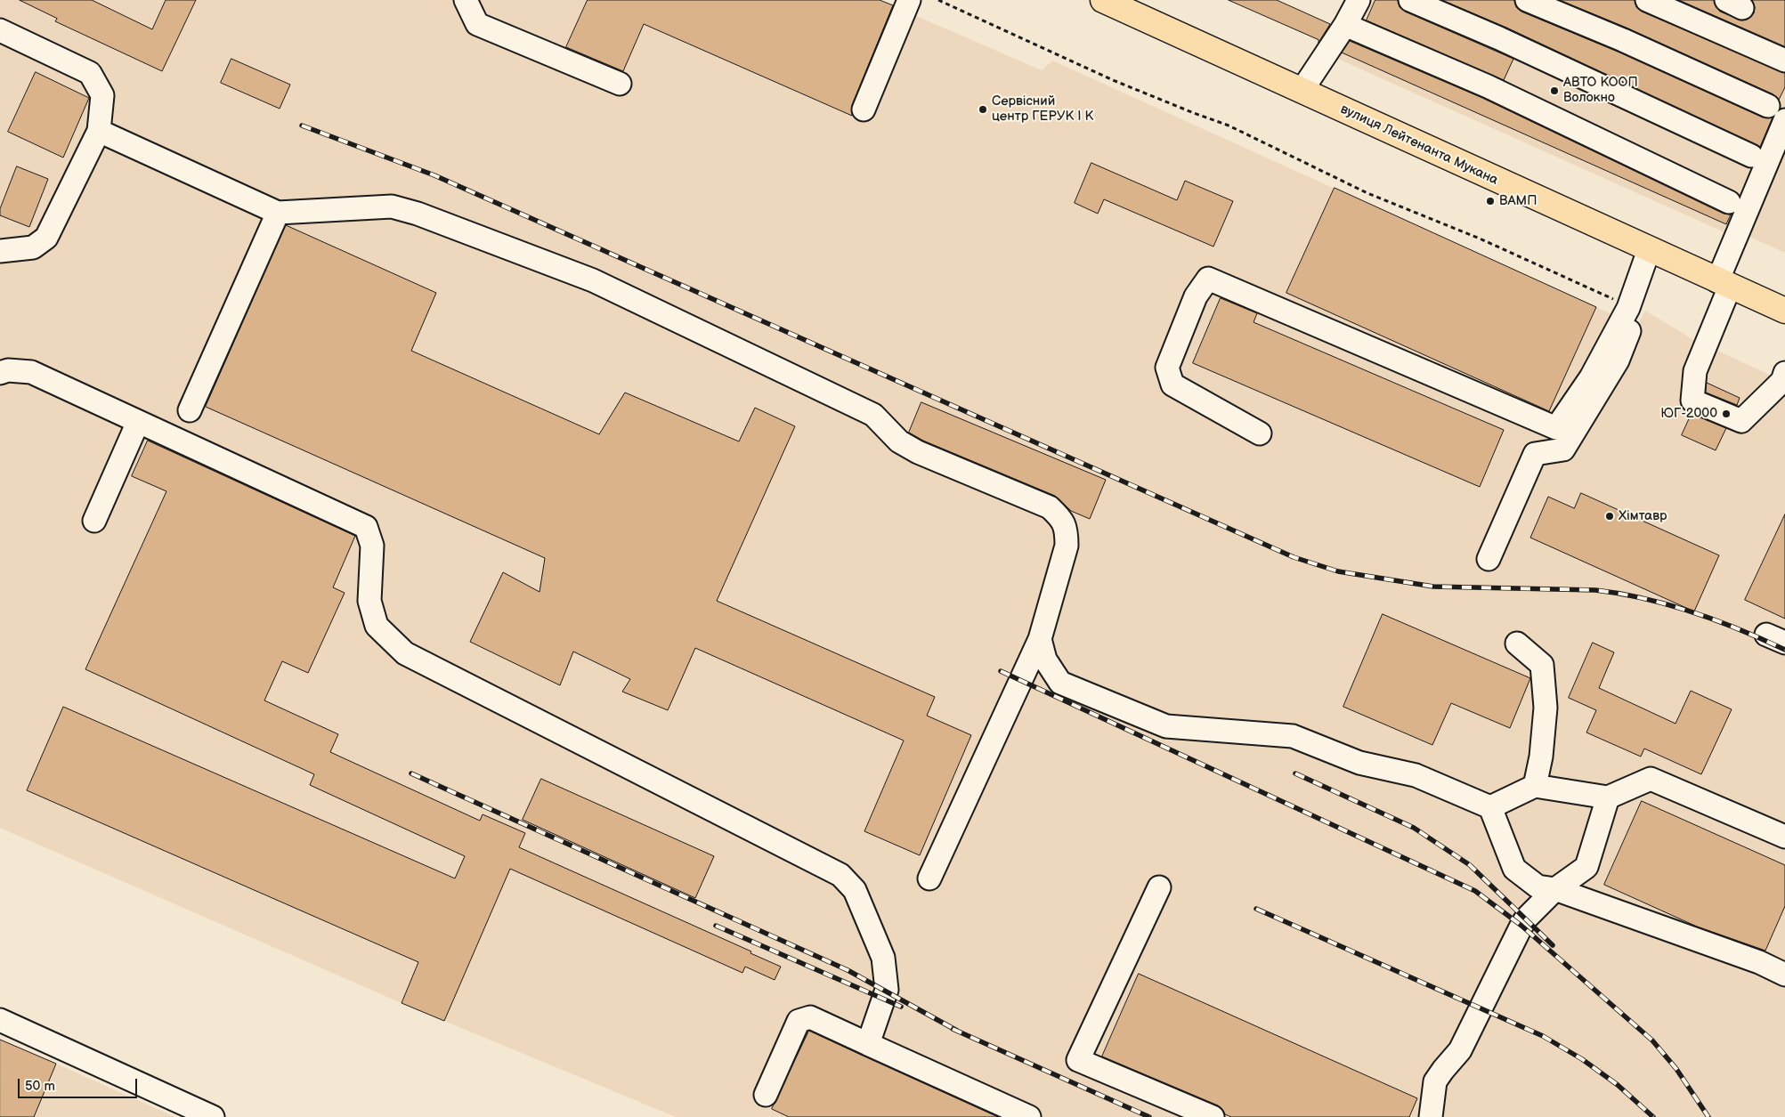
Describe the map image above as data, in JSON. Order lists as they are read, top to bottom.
{
  "streets": {
    "main road": ["вулиця Лейтенанта Мукана"]
  },
  "places": [
    "АВТО КООП Волокно",
    "Сервісний центр ГЕРУК І К",
    "ВАМП",
    "ЮГ-2000",
    "Хімтавр"
  ],
  "scale_bar": "50 m"
}
